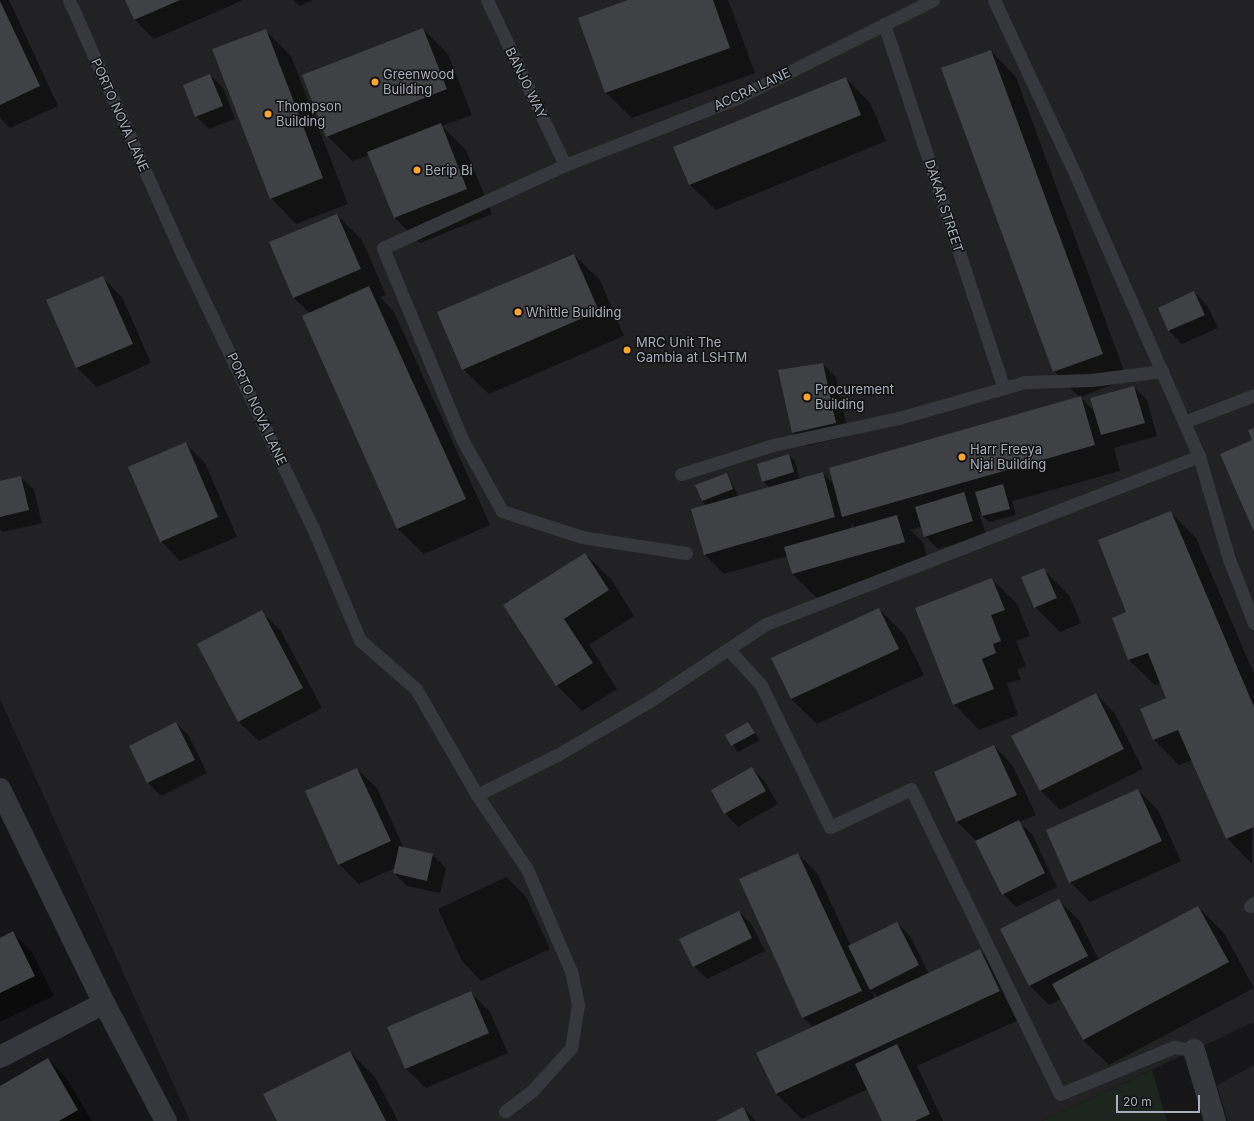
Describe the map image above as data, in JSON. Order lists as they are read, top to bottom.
{
  "streets": {
    "lane": [
      "BANJO WAY",
      "ACCRA LANE",
      "PORTO NOVA LANE",
      "DAKAR STREET"
    ]
  },
  "crossings": [
    ["BANJO WAY", "ACCRA LANE"],
    ["ACCRA LANE", "DAKAR STREET"]
  ],
  "places": [
    "Greenwood Building",
    "Thompson Building",
    "Berip Bi",
    "Whittle Building",
    "MRC Unit The Gambia at LSHTM",
    "Procurement Building",
    "Harr Freeya Njai Building"
  ],
  "scale_bar": "20 m"
}
